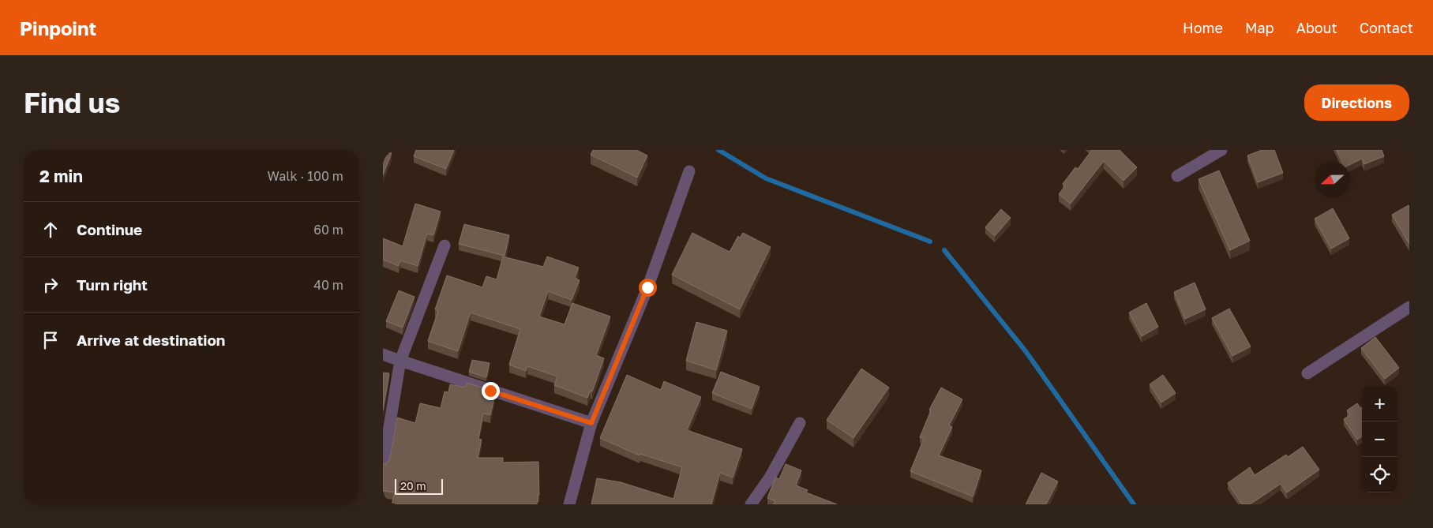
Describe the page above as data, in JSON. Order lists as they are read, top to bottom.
{
  "scale_bar": "20 m",
  "north": "left",
  "page": {
    "header": "Pinpoint",
    "nav": [
      "Home",
      "Map",
      "About",
      "Contact"
    ],
    "buttons": "Directions",
    "title": "Find us",
    "heading": ["2 min", "Walk · 100 m"],
    "list": [
      ["Continue", "60 m"],
      ["Turn right", "40 m"],
      "Arrive at destination"
    ],
    "map_buttons": ["+", "−"],
    "scale": "20 m"
  }
}
